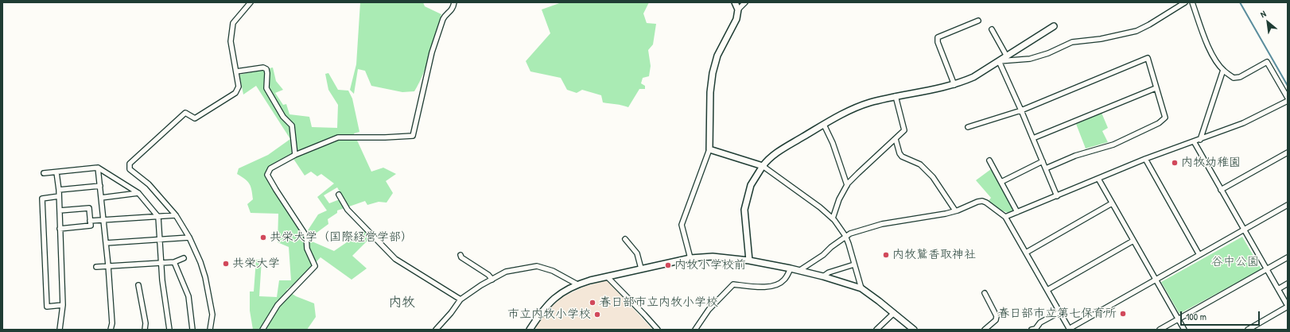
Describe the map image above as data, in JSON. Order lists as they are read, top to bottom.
{
  "districts": ["内牧"],
  "parks": ["谷中公園"],
  "places": [
    "内牧幼稚園",
    "共栄大学（国際経営学部）",
    "内牧鷲香取神社",
    "共栄大学",
    "内牧小学校前",
    "春日部市立内牧小学校",
    "春日部市立第七保育所",
    "市立内牧小学校"
  ],
  "scale_bar": "100 m",
  "north": "top left"
}
